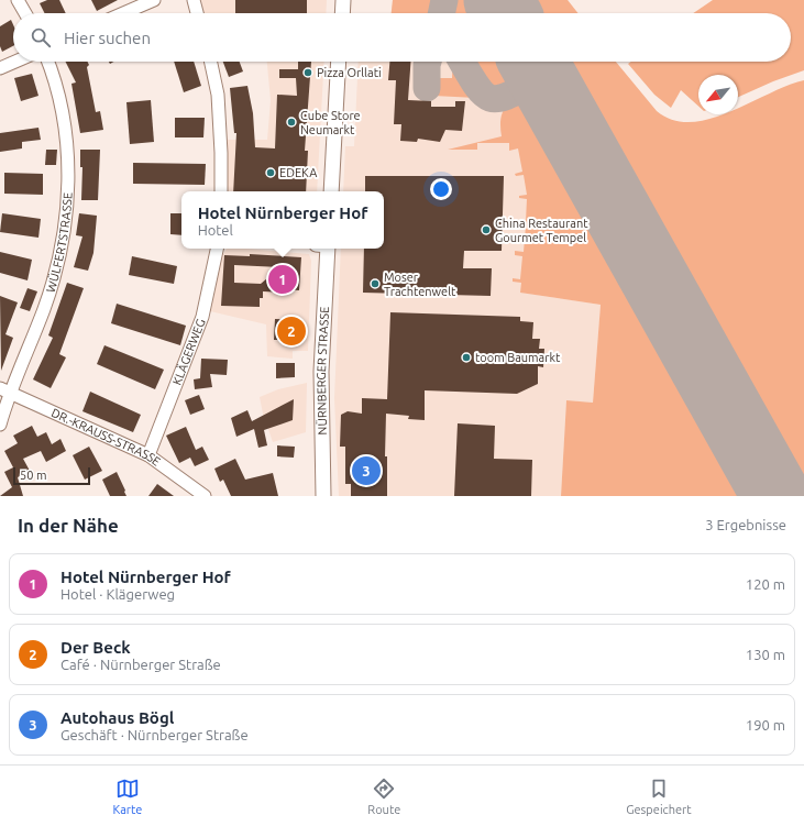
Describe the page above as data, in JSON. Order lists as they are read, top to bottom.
{
  "streets": {
    "main road": ["NÜRNBERGER STRASSE"],
    "street": ["WÜLFERTSTRASSE", "KLÄGERWEG", "DR.-KRAUSS-STRASSE"]
  },
  "crossings": [
    ["WÜLFERTSTRASSE", "DR.-KRAUSS-STRASSE"],
    ["KLÄGERWEG", "DR.-KRAUSS-STRASSE"]
  ],
  "places": [
    "Pizza Orllati",
    "Cube Store Neumarkt",
    "EDEKA",
    "China Restaurant Gourmet Tempel",
    "Moser Trachtenwelt",
    "toom Baumarkt"
  ],
  "scale_bar": "50 m",
  "north": "bottom left",
  "page": {
    "search": "Hier suchen",
    "popup": ["Hotel Nürnberger Hof", "Hotel"],
    "pins": ["1", "2", "3"],
    "scale": "50 m",
    "heading": ["In der Nähe", "3 Ergebnisse"],
    "list": [
      {
        "mark": "1",
        "name": "Hotel Nürnberger Hof",
        "note": "Hotel · Klägerweg",
        "value": "120 m"
      },
      {
        "mark": "2",
        "name": "Der Beck",
        "note": "Café · Nürnberger Straße",
        "value": "130 m"
      },
      {
        "mark": "3",
        "name": "Autohaus Bögl",
        "note": "Geschäft · Nürnberger Straße",
        "value": "190 m"
      }
    ],
    "nav": ["Karte", "Route", "Gespeichert"]
  }
}
